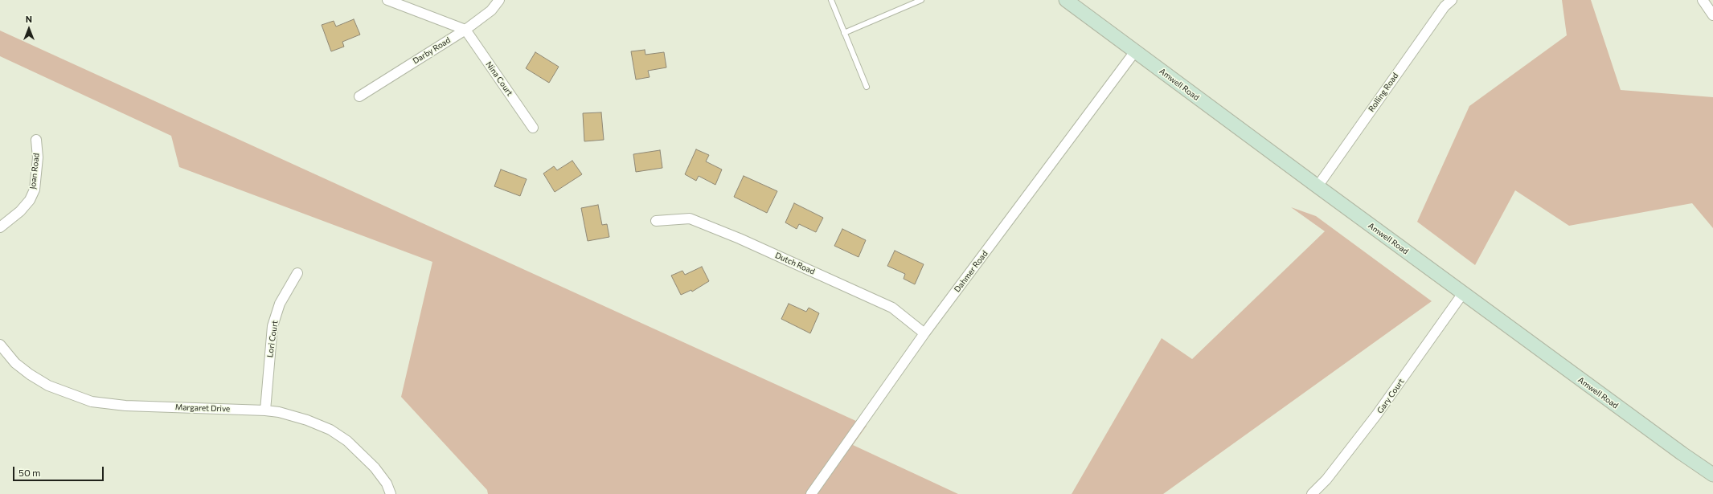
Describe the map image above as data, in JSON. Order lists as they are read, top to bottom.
{
  "streets": {
    "main road": ["Amwell Road"],
    "street": [
      "Darby Road",
      "Nina Court",
      "Rolling Road",
      "Joan Road",
      "Dutch Road",
      "Dahmer Road",
      "Lori Court",
      "Gary Court",
      "Margaret Drive"
    ]
  },
  "crossings": [
    ["Darby Road", "Nina Court"],
    ["Amwell Road", "Rolling Road"],
    ["Amwell Road", "Dahmer Road"],
    ["Amwell Road", "Gary Court"],
    ["Dutch Road", "Dahmer Road"],
    ["Lori Court", "Margaret Drive"]
  ],
  "scale_bar": "50 m",
  "north": "top"
}
